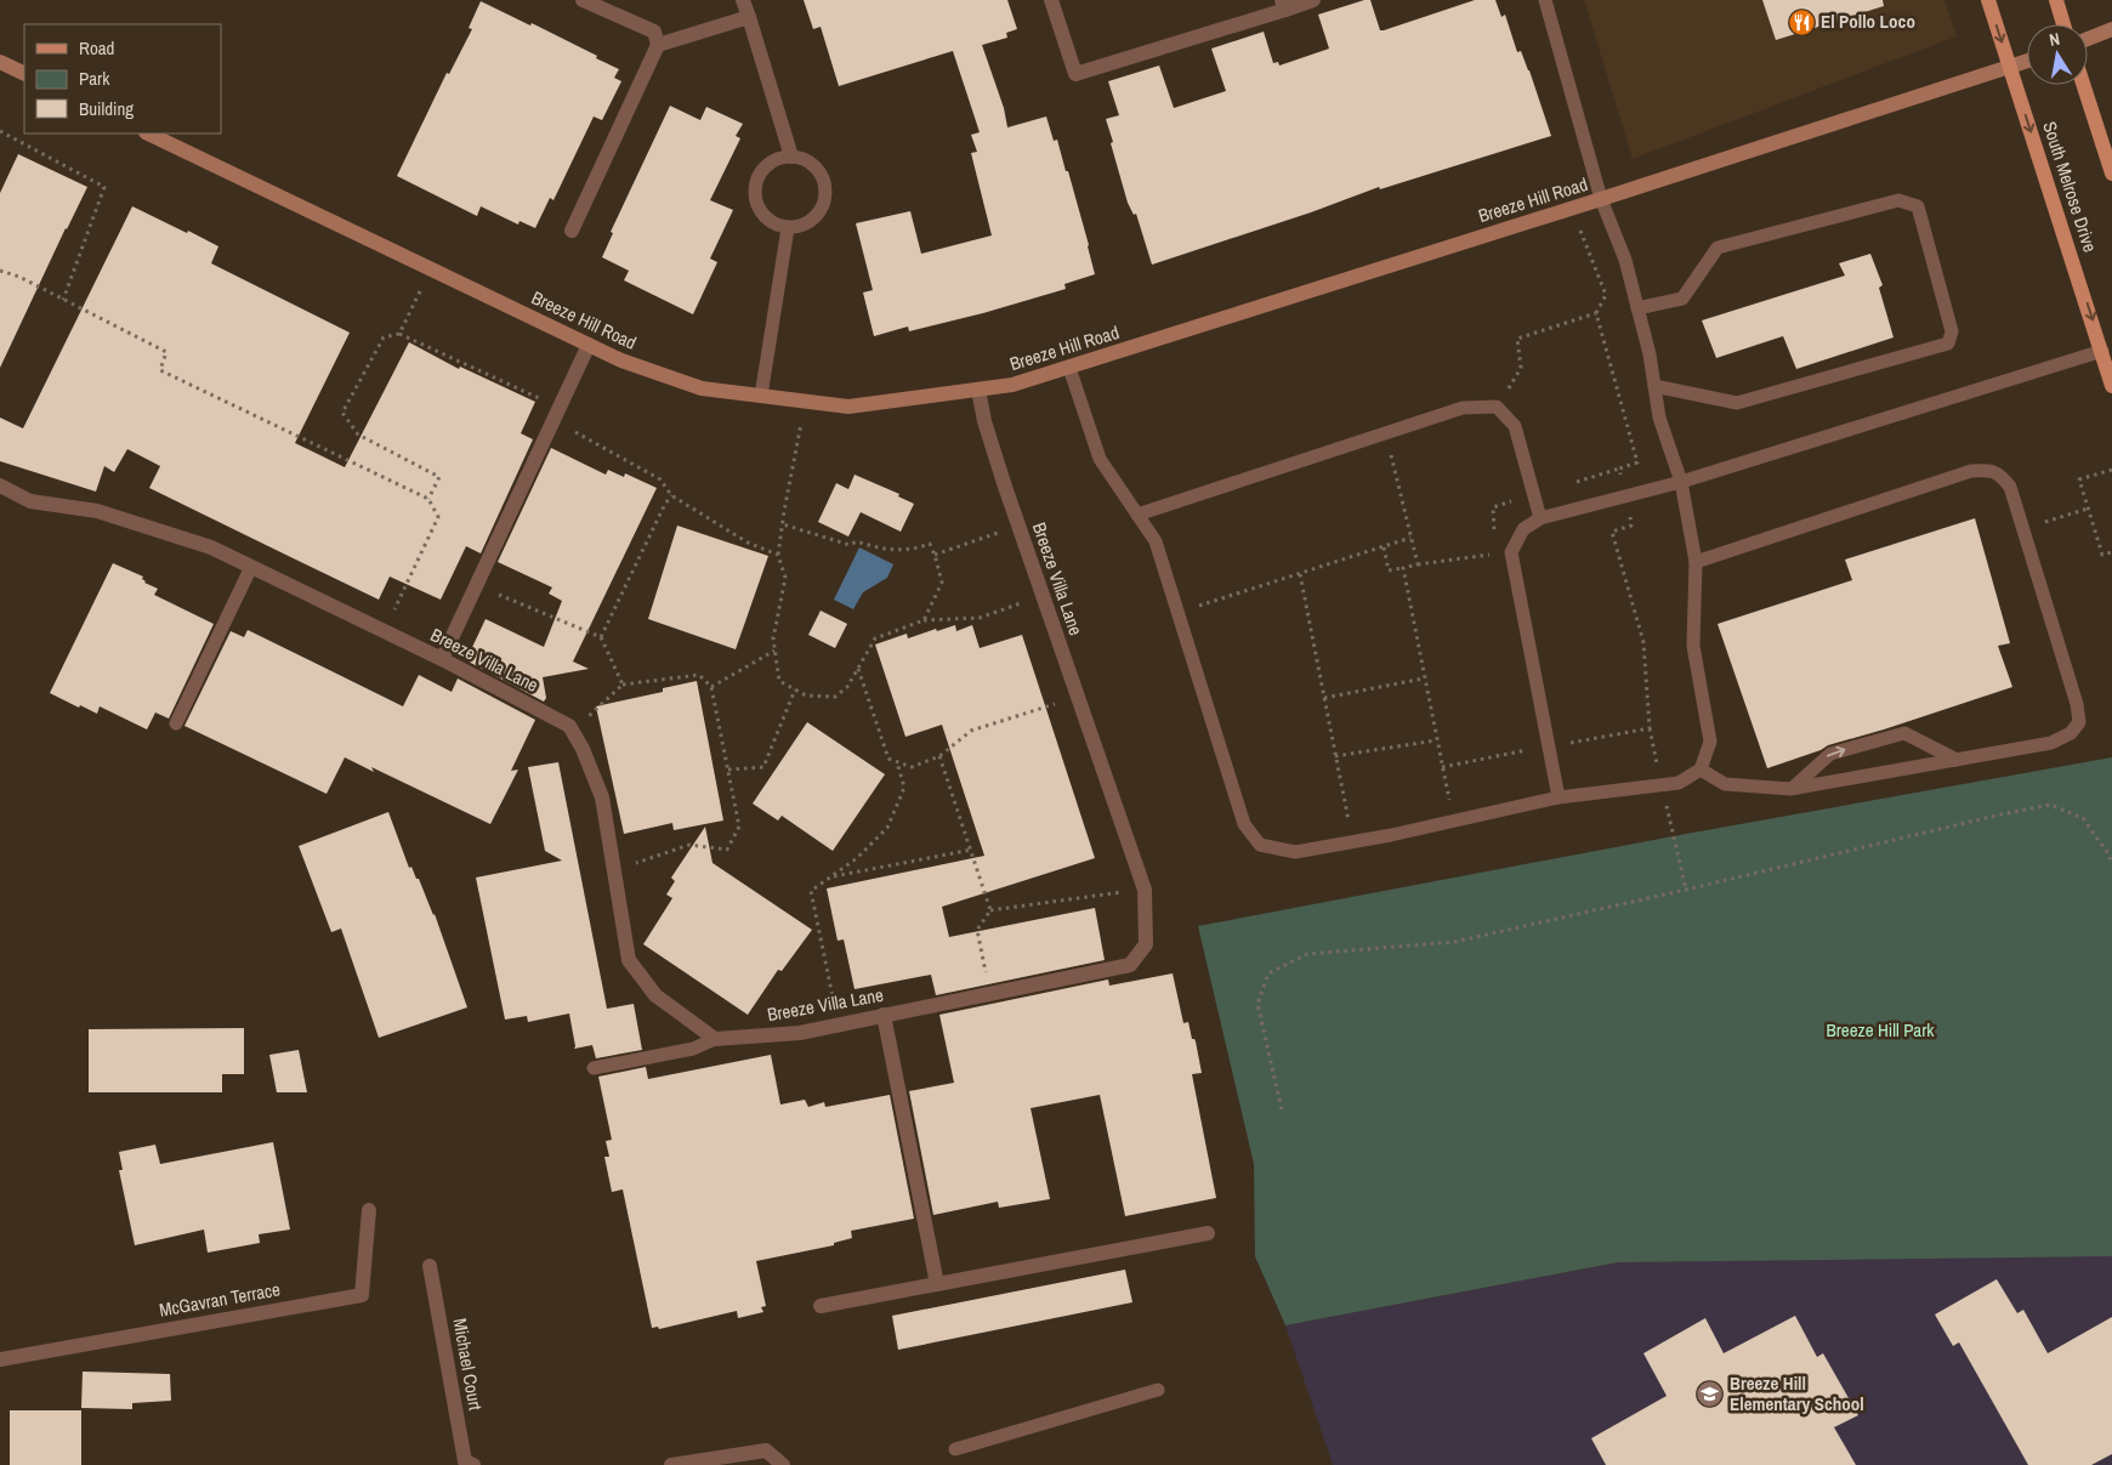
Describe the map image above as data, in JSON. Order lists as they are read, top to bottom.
{
  "streets": {
    "main road": ["South Melrose Drive"],
    "street": [
      "Breeze Hill Road",
      "Breeze Villa Lane",
      "McGavran Terrace",
      "Michael Court"
    ]
  },
  "crossings": [
    ["South Melrose Drive", "Breeze Hill Road"],
    ["Breeze Hill Road", "Breeze Villa Lane"]
  ],
  "parks": ["Breeze Hill Park"],
  "places": {
    "restaurant": ["El Pollo Loco"],
    "school or university": ["Breeze Hill Elementary School"]
  },
  "legend": ["Road", "Park", "Building"],
  "north": "top"
}
